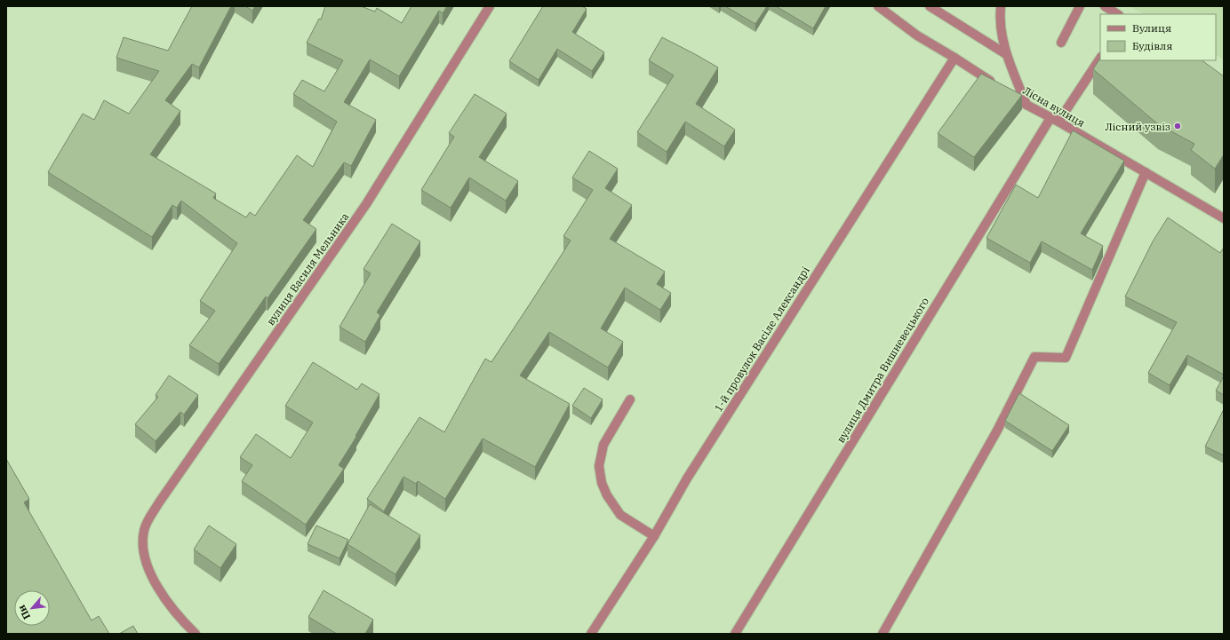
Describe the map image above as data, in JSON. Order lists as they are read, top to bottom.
{
  "streets": {
    "street": [
      "Лісна вулиця",
      "вулиця Василя Мельника",
      "1-й провулок Васіле Александрі",
      "вулиця Дмитра Вишневецького"
    ]
  },
  "crossings": [
    ["Лісна вулиця", "1-й провулок Васіле Александрі"],
    ["Лісна вулиця", "вулиця Дмитра Вишневецького"]
  ],
  "places": ["Лісний узвіз"],
  "legend": ["Вулиця", "Будівля"],
  "north": "bottom left"
}
